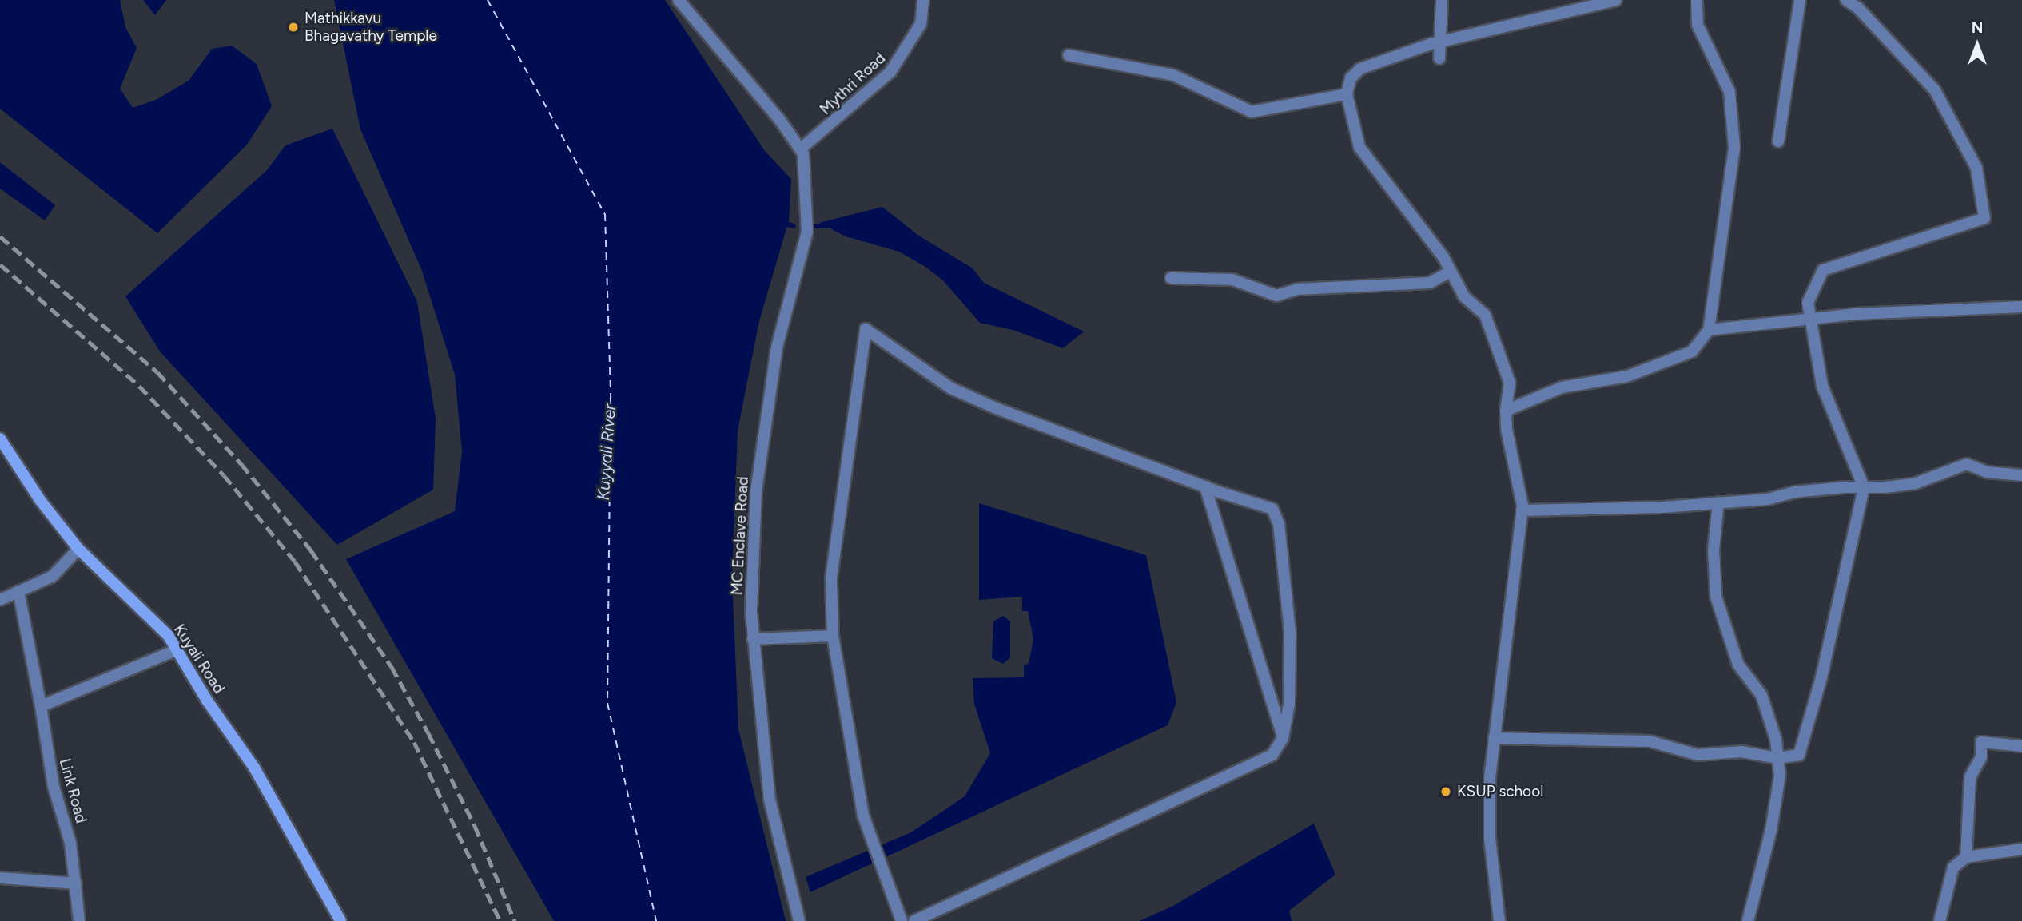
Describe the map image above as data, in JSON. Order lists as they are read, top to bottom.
{
  "streets": {
    "main road": ["Kuyali Road"],
    "street": ["Mythri Road", "MC Enclave Road", "Link Road"]
  },
  "crossings": [
    ["Mythri Road", "MC Enclave Road"]
  ],
  "water": ["Kuyyali River"],
  "places": ["Mathikkavu Bhagavathy Temple", "KSUP school"],
  "north": "top"
}
